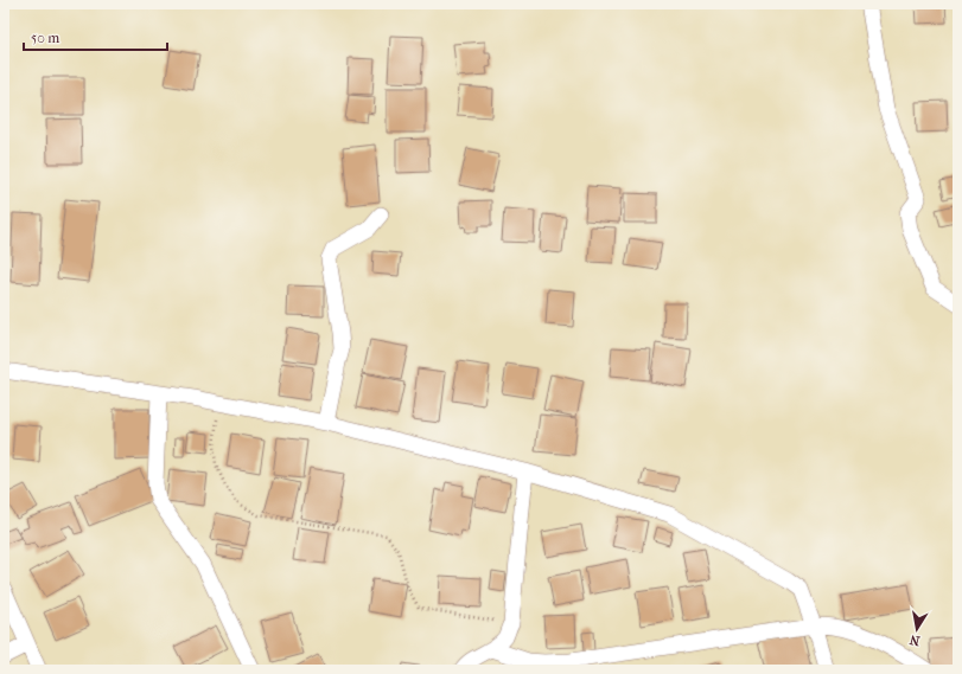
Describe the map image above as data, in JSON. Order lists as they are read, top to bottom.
{
  "scale_bar": "50 m",
  "north": "bottom"
}
